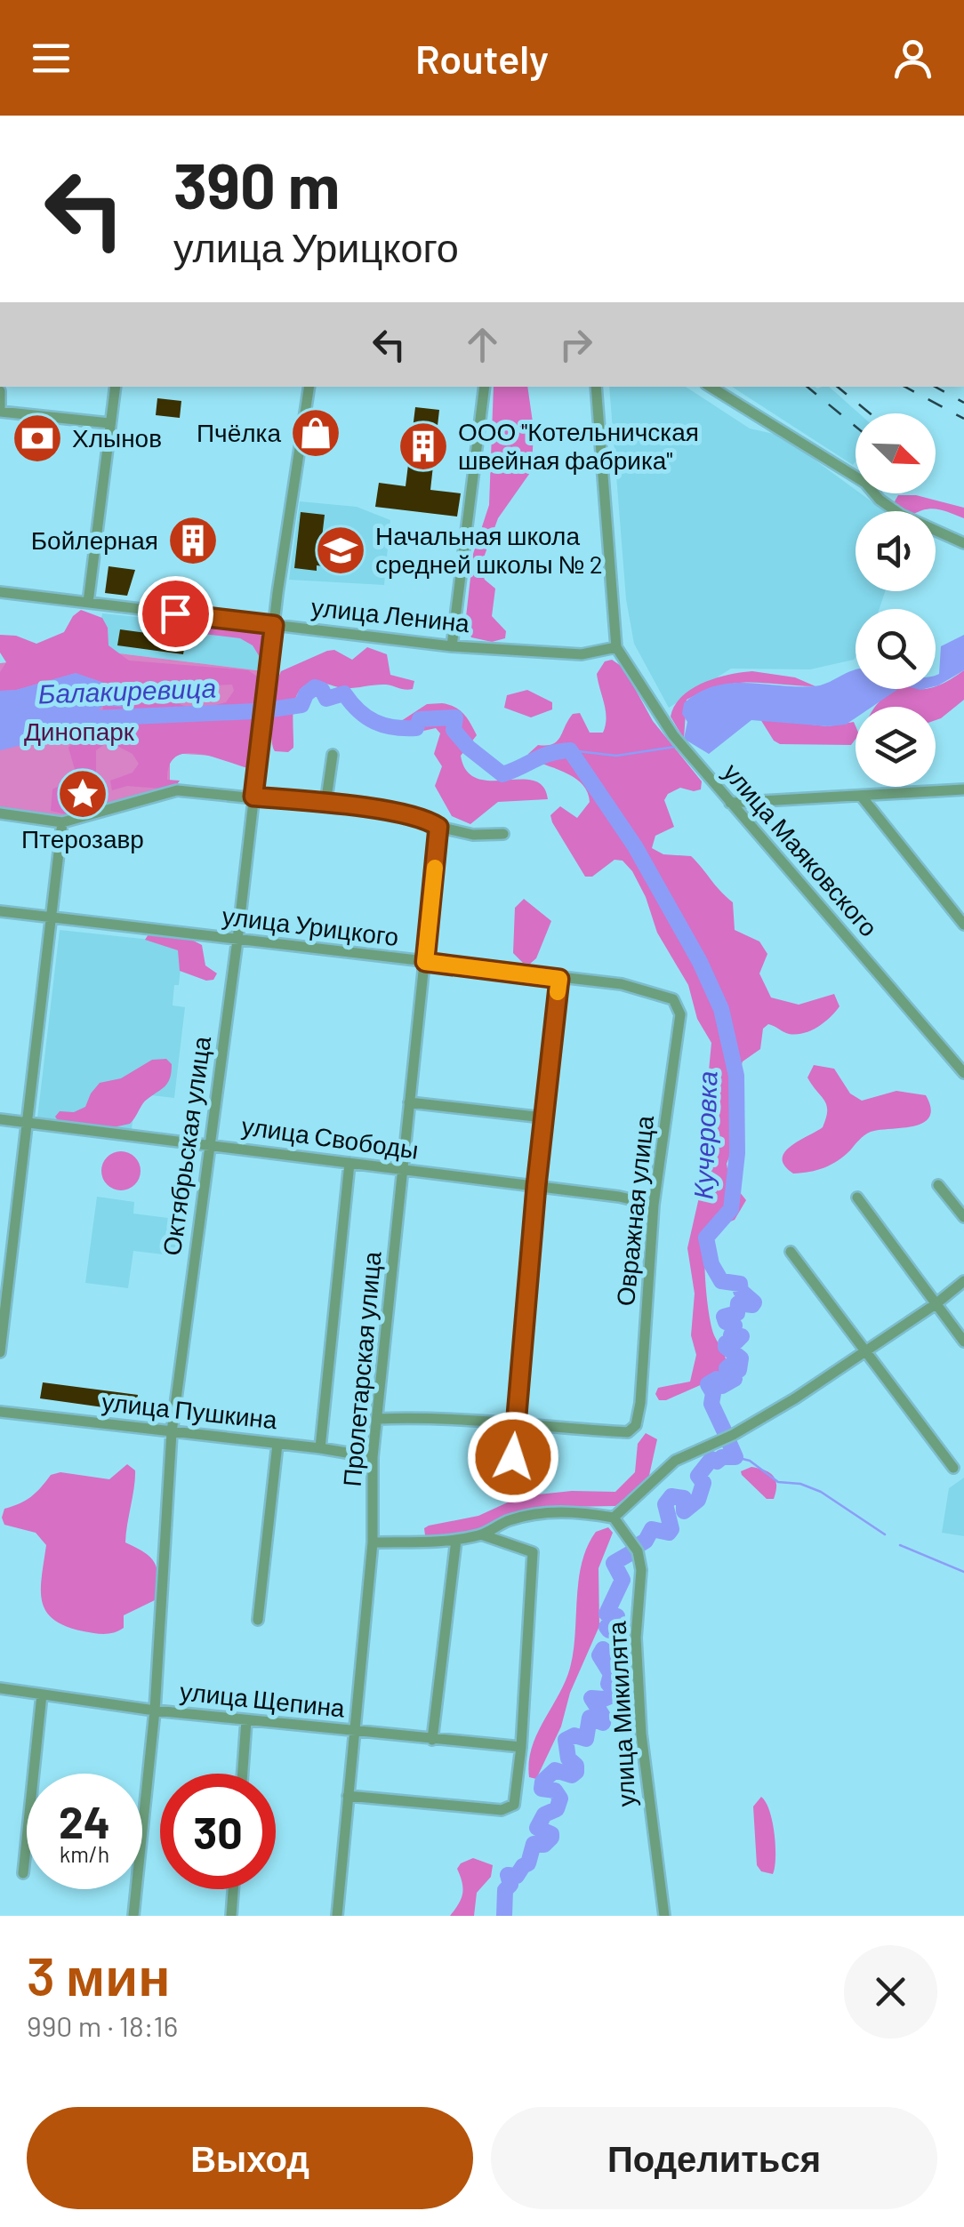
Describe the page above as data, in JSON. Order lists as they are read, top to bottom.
{
  "streets": {
    "street": [
      "улица Ленина",
      "улица Маяковского",
      "улица Урицкого",
      "улица Свободы",
      "Октябрьская улица",
      "Овражная улица",
      "Пролетарская улица",
      "улица Пушкина",
      "улица Щепина",
      "улица Микилята"
    ]
  },
  "crossings": [
    ["улица Ленина", "улица Маяковского"],
    ["улица Ленина", "Октябрьская улица"],
    ["улица Урицкого", "Октябрьская улица"],
    ["улица Урицкого", "Овражная улица"],
    ["улица Урицкого", "Пролетарская улица"],
    ["улица Свободы", "Октябрьская улица"],
    ["улица Свободы", "Овражная улица"],
    ["улица Свободы", "Пролетарская улица"],
    ["Октябрьская улица", "улица Пушкина"],
    ["Октябрьская улица", "улица Щепина"],
    ["Пролетарская улица", "улица Пушкина"],
    ["Пролетарская улица", "улица Щепина"]
  ],
  "water": ["Балакиревица", "Кучеровка"],
  "parks": ["Динопарк"],
  "places": {
    "shop": ["Пчёлка"],
    "bank": ["Хлынов"],
    "building": ["ООО \"Котельничская швейная фабрика\"", "Бойлерная"],
    "school or university": ["Начальная школа средней школы № 2"],
    "place": ["Птерозавр"]
  },
  "north": "bottom right",
  "page": {
    "header": "Routely",
    "turn": ["390 m", "улица Урицкого"],
    "speed": "24 km/h",
    "limit": "30",
    "heading": ["3 мин", "990 m · 18:16"],
    "buttons": ["Выход", "Поделиться"]
  }
}
